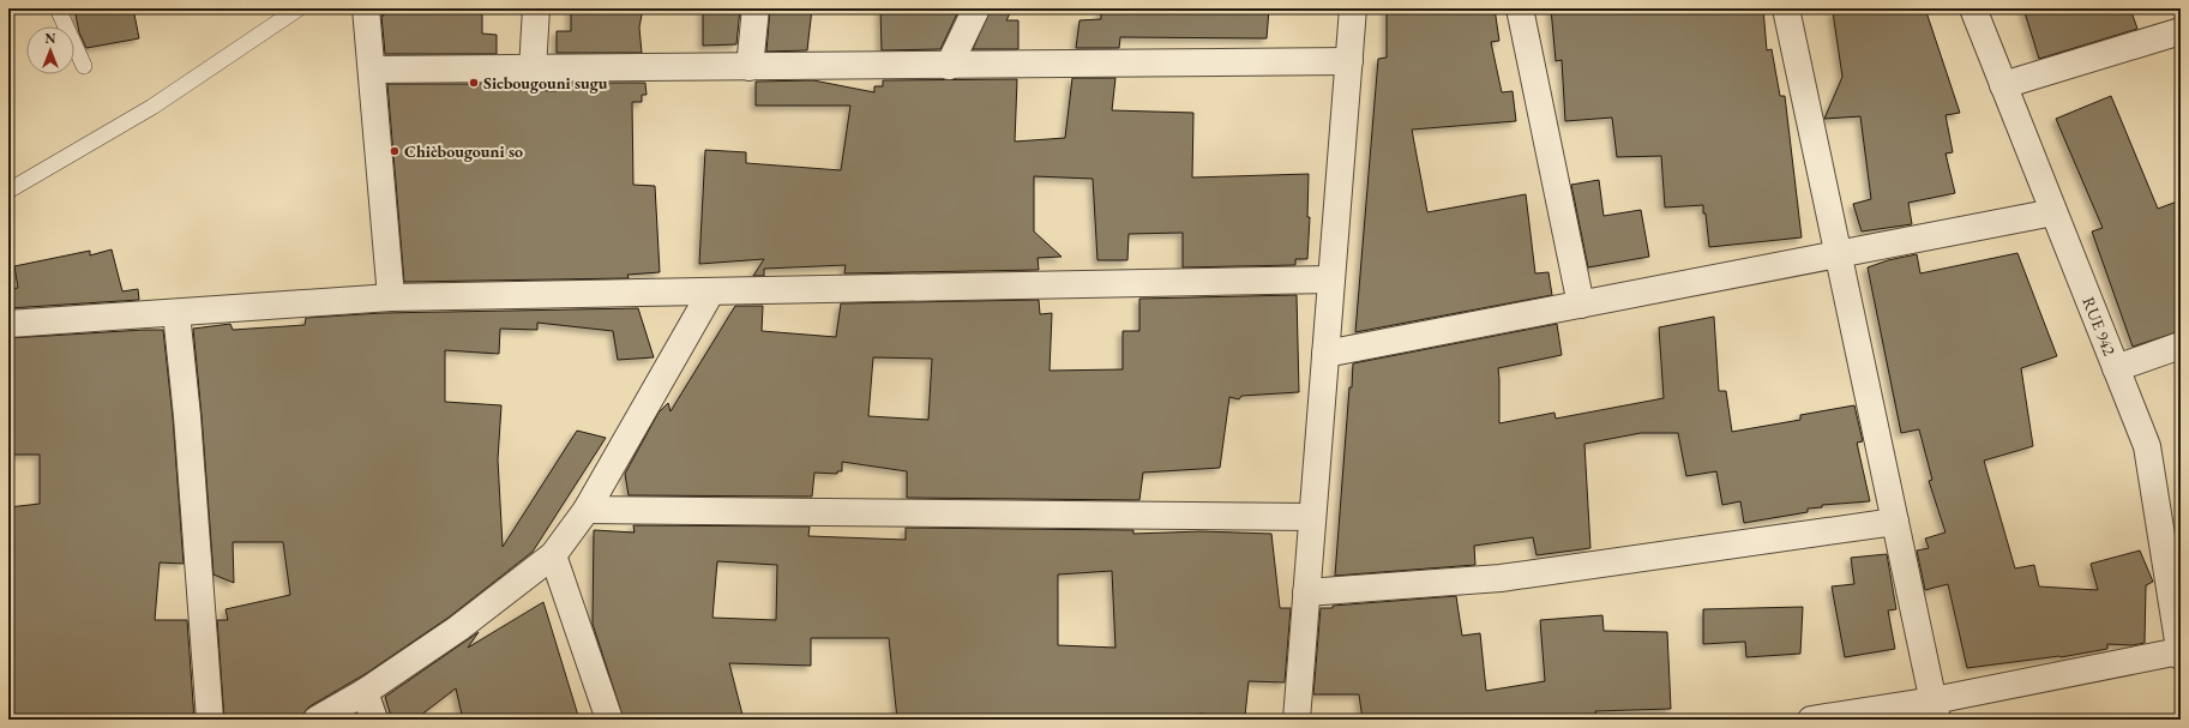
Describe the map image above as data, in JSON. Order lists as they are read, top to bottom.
{
  "streets": {
    "street": ["RUE 942"]
  },
  "places": ["Siebougouni sugu", "Chièbougouni so"],
  "north": "top"
}
